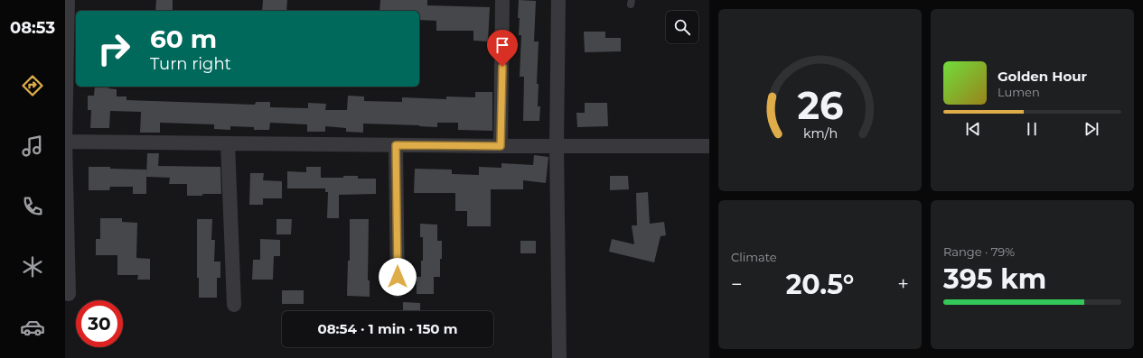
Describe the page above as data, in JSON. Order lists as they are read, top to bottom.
{
  "page": {
    "tabs": "08:53",
    "turn": ["60 m", "Turn right"],
    "song": ["Golden Hour", "Lumen"],
    "tile": [
      "Climate",
      ["Range · 79%", "395 km"]
    ],
    "heat": ["−", "20.5°", "+"],
    "limit": "30",
    "trip": "08:54 · 1 min · 150 m",
    "gauge": ["26", "km/h"]
  }
}
